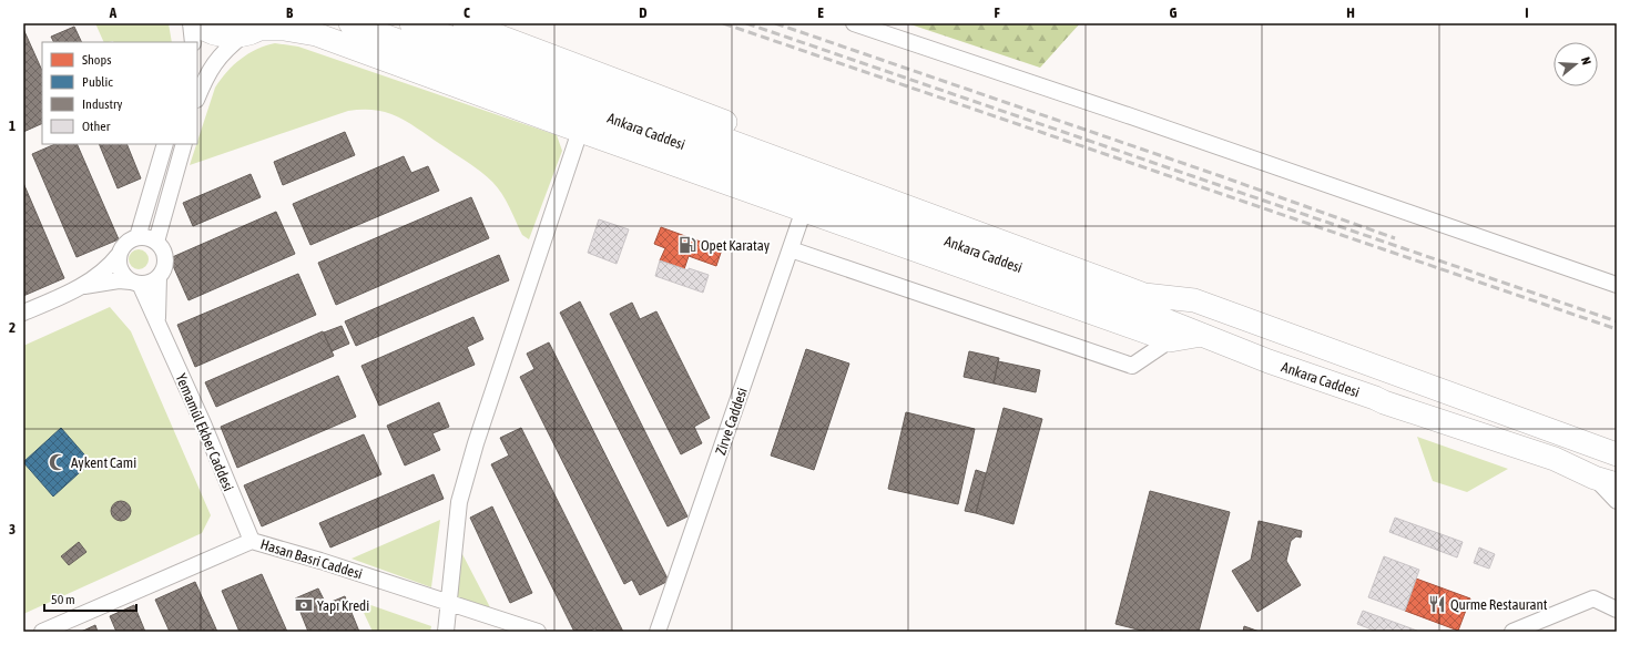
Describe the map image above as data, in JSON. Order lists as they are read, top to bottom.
{
  "streets": {
    "highway": ["Ankara Caddesi"],
    "street": ["Zirve Caddesi", "Yemamül Ekber Caddesi", "Hasan Basri Caddesi"]
  },
  "crossings": [
    ["Yemamül Ekber Caddesi", "Hasan Basri Caddesi"]
  ],
  "places": {
    "fuel station": ["Opet Karatay"],
    "mosque": ["Aykent Cami"],
    "restaurant": ["Qurme Restaurant"],
    "bank": ["Yapı Kredi"]
  },
  "legend": [
    "Shops",
    "Public",
    "Industry",
    "Other"
  ],
  "scale_bar": "50 m",
  "north": "right",
  "grid": {
    "columns": [
      "A",
      "B",
      "C",
      "D",
      "E",
      "F",
      "G",
      "H",
      "I"
    ],
    "rows": ["1", "2", "3"]
  }
}
